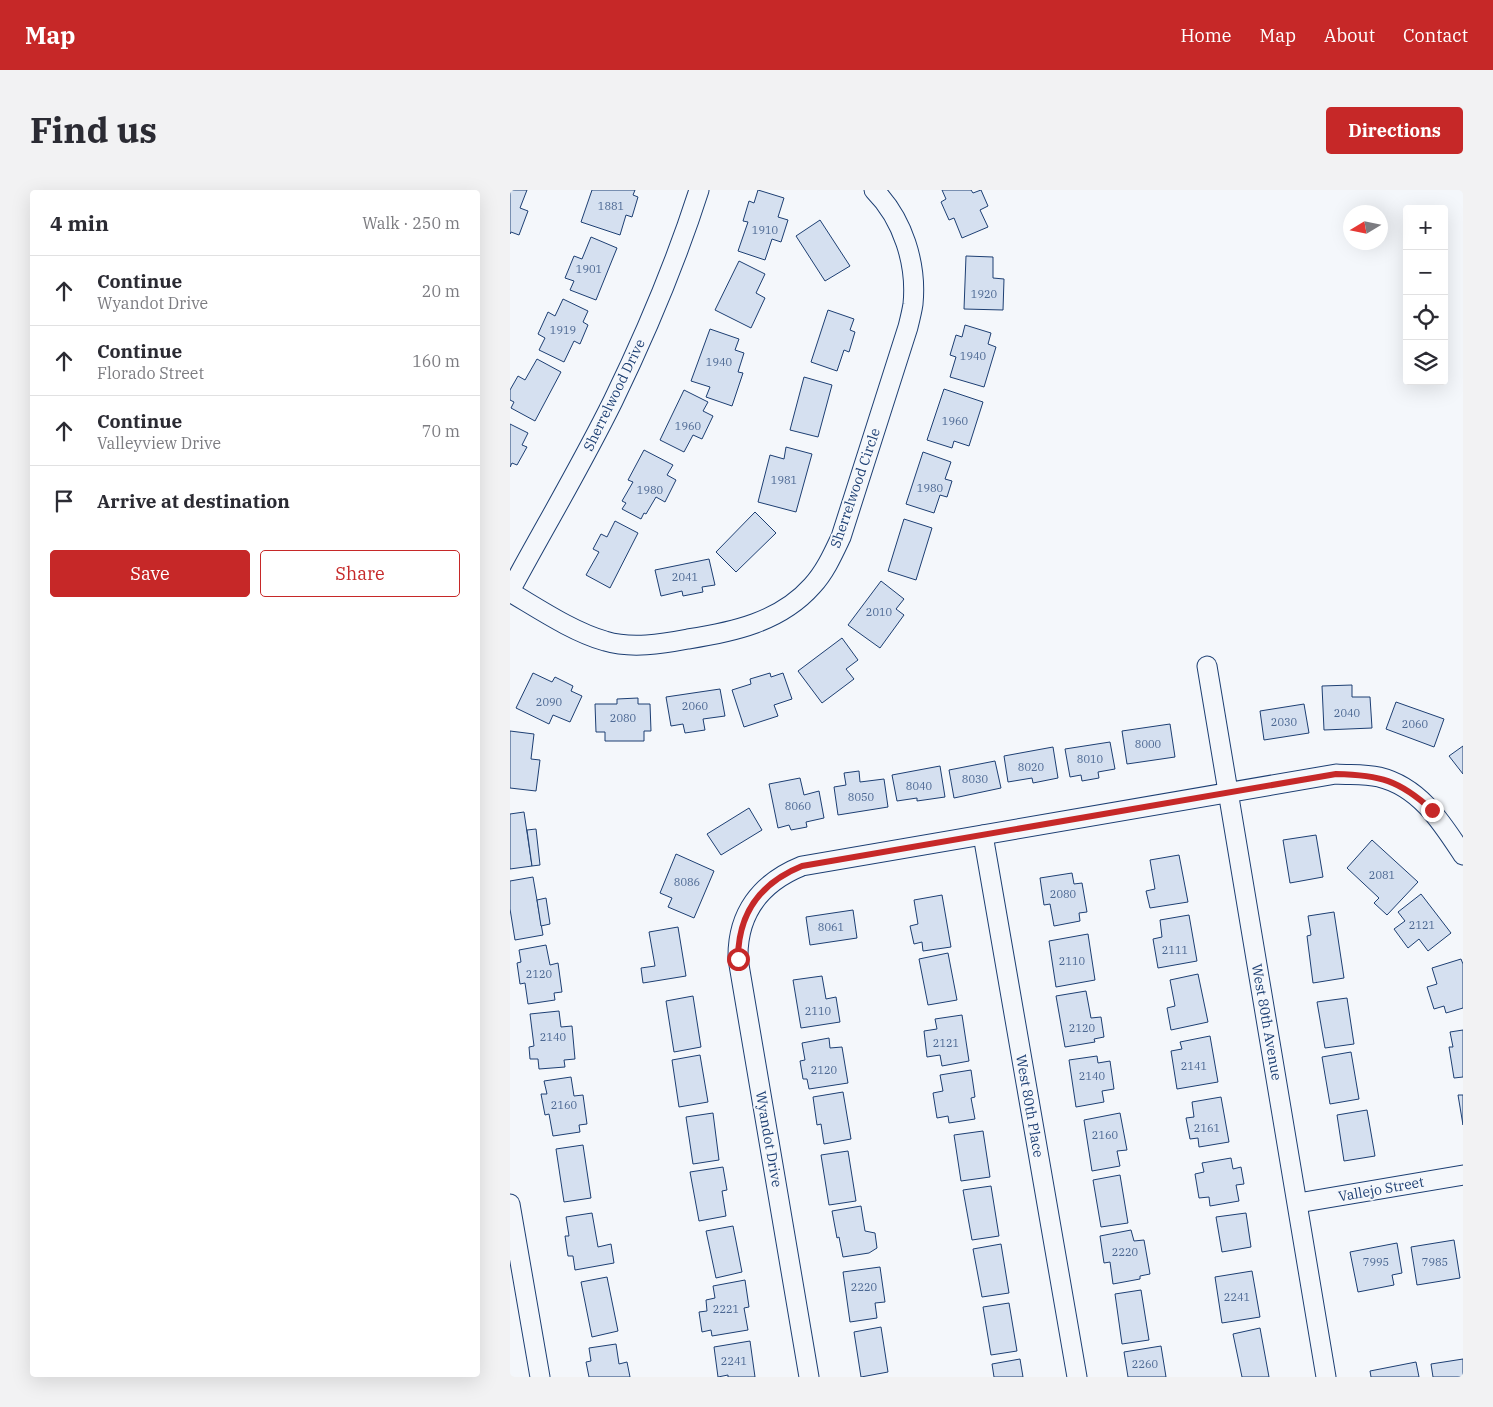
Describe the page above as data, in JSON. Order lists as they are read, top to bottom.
{
  "streets": {
    "street": [
      "Sherrelwood Drive",
      "Sherrelwood Circle",
      "West 80th Avenue",
      "West 80th Place",
      "Wyandot Drive",
      "Vallejo Street"
    ]
  },
  "crossings": [
    ["Sherrelwood Drive", "Sherrelwood Circle"],
    ["West 80th Avenue", "Wyandot Drive"],
    ["West 80th Avenue", "Vallejo Street"],
    ["West 80th Place", "Wyandot Drive"]
  ],
  "house_numbers": [
    "1881",
    "1910",
    "1901",
    "1920",
    "1919",
    "1940",
    "1940",
    "1960",
    "1960",
    "1981",
    "1980",
    "1980",
    "2041",
    "2010",
    "2090",
    "2060",
    "2040",
    "2080",
    "2030",
    "2060",
    "8000",
    "8010",
    "8020",
    "8030",
    "8040",
    "8050",
    "8060",
    "2081",
    "8086",
    "2080",
    "2121",
    "8061",
    "2111",
    "2110",
    "2120",
    "2110",
    "2120",
    "2140",
    "2121",
    "2141",
    "2120",
    "2140",
    "2160",
    "2161",
    "2160",
    "2220",
    "7995",
    "7985",
    "2220",
    "2241",
    "2221",
    "2241",
    "2260"
  ],
  "north": "left",
  "page": {
    "header": "Map",
    "nav": [
      "Home",
      "Map",
      "About",
      "Contact"
    ],
    "title": "Find us",
    "buttons": [
      "Directions",
      ["Save", "Share"]
    ],
    "heading": ["4 min", "Walk · 250 m"],
    "map_buttons": ["+", "−"],
    "list": [
      ["Continue", "Wyandot Drive", "20 m"],
      ["Continue", "Florado Street", "160 m"],
      ["Continue", "Valleyview Drive", "70 m"],
      "Arrive at destination"
    ]
  }
}
